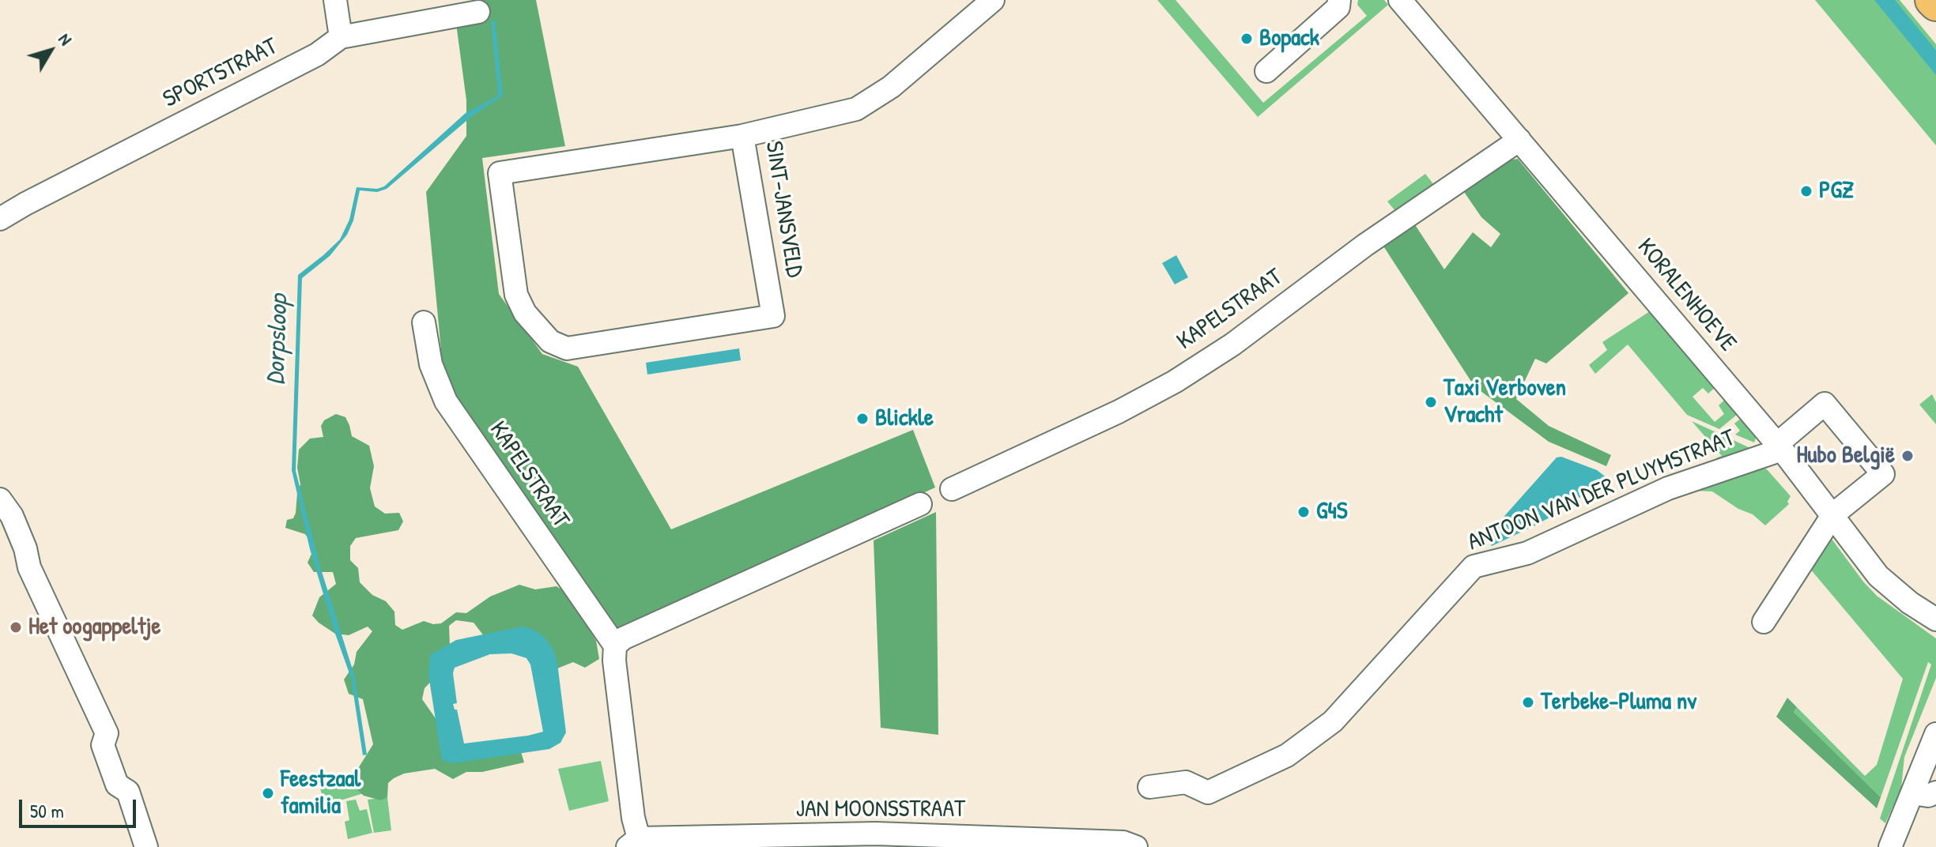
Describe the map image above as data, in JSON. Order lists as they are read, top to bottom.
{
  "streets": {
    "street": [
      "SPORTSTRAAT",
      "SINT-JANSVELD",
      "KORALENHOEVE",
      "KAPELSTRAAT",
      "ANTOON VAN DER PLUYMSTRAAT",
      "JAN MOONSSTRAAT"
    ]
  },
  "crossings": [
    ["KORALENHOEVE", "KAPELSTRAAT"],
    ["KORALENHOEVE", "ANTOON VAN DER PLUYMSTRAAT"]
  ],
  "water": ["Dorpsloop"],
  "places": [
    "Bopack",
    "PGZ",
    "Taxi Verboven Vracht",
    "Blickle",
    "Hubo België",
    "G4S",
    "Het oogappeltje",
    "Terbeke-Pluma nv",
    "Feestzaal familia"
  ],
  "scale_bar": "50 m",
  "north": "top right"
}
